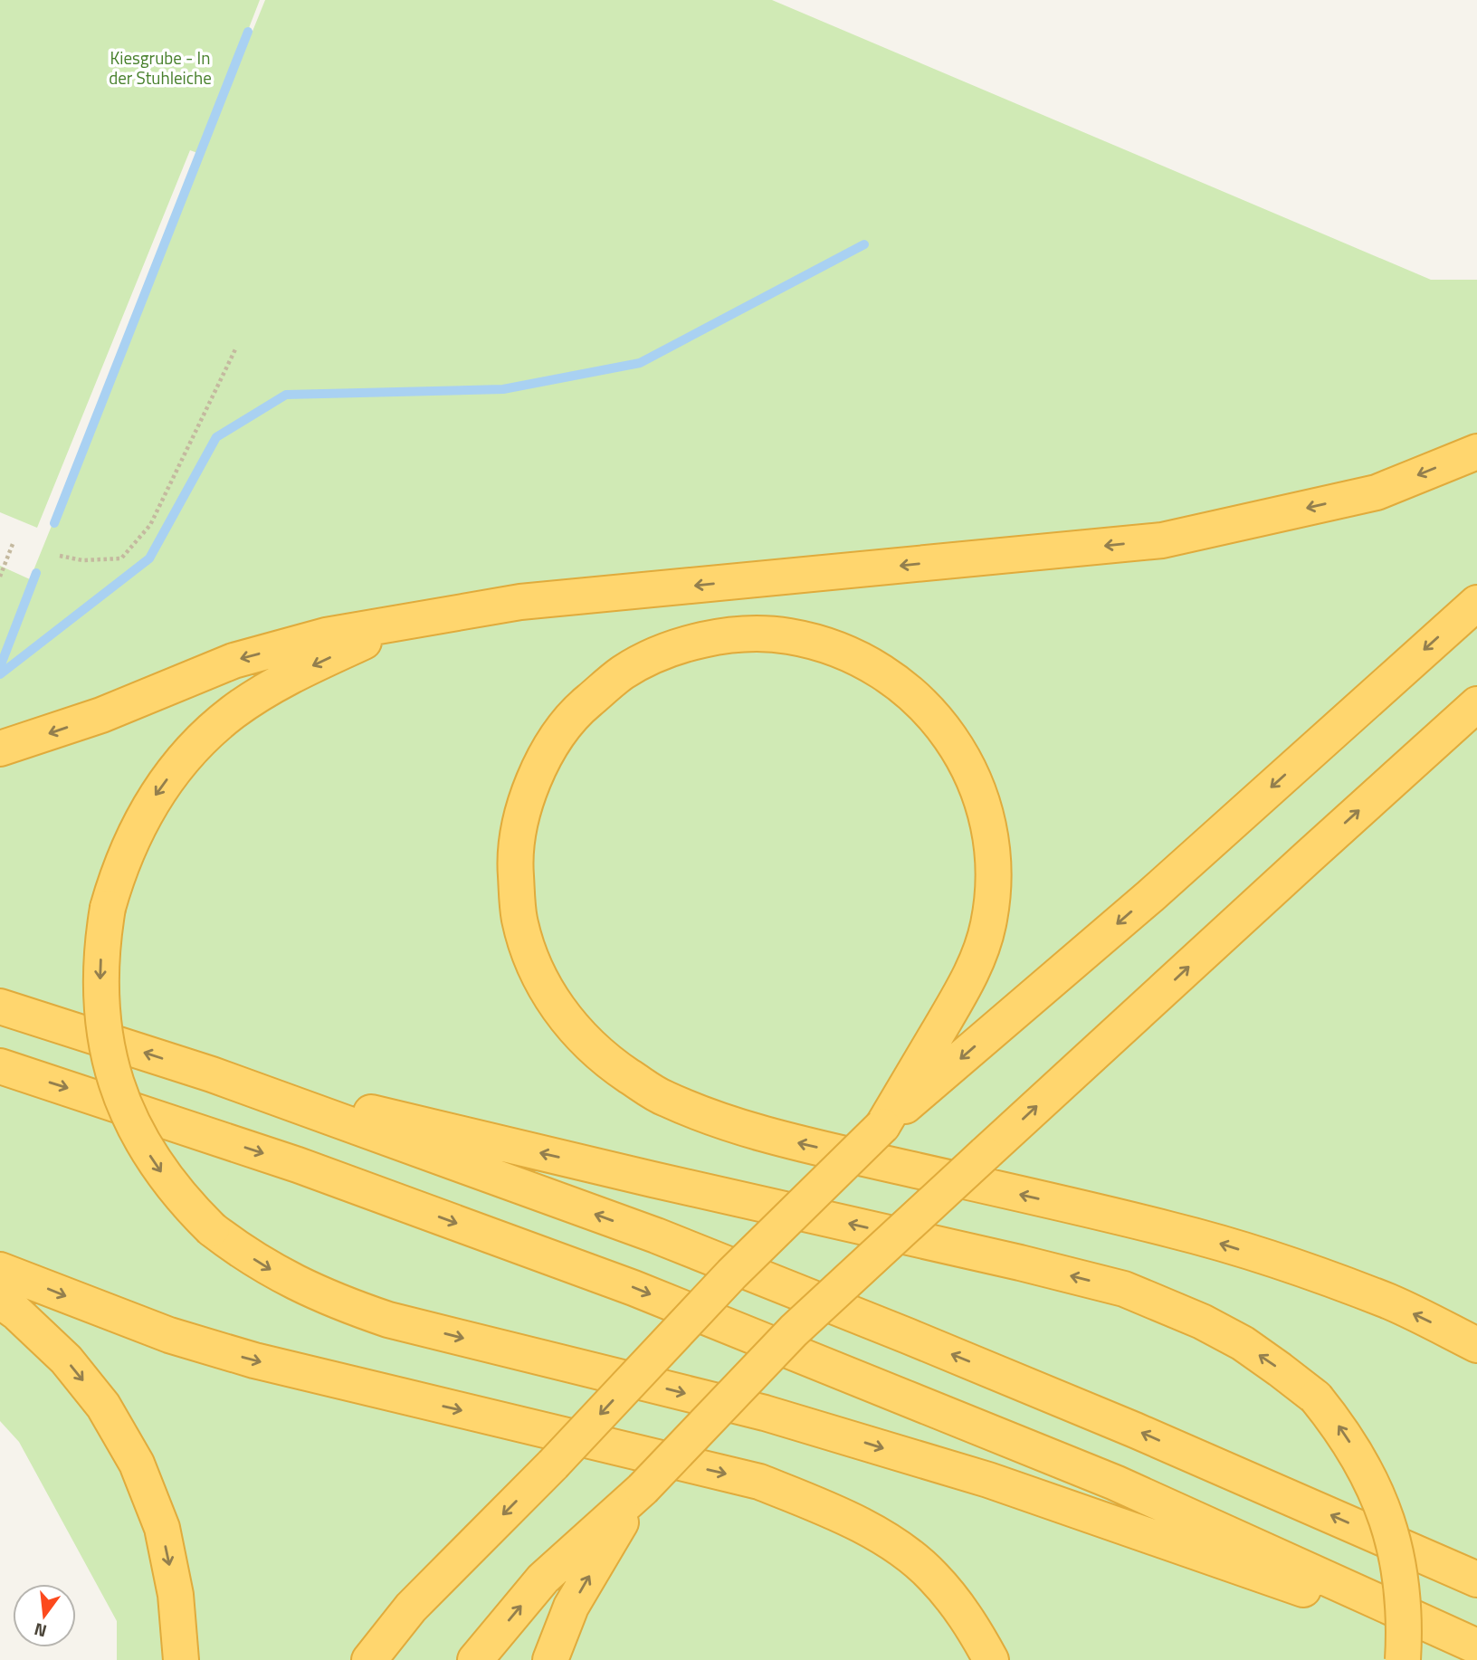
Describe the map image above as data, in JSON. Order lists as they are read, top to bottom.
{
  "parks": ["Kiesgrube - In der Stuhleiche"],
  "north": "bottom"
}
